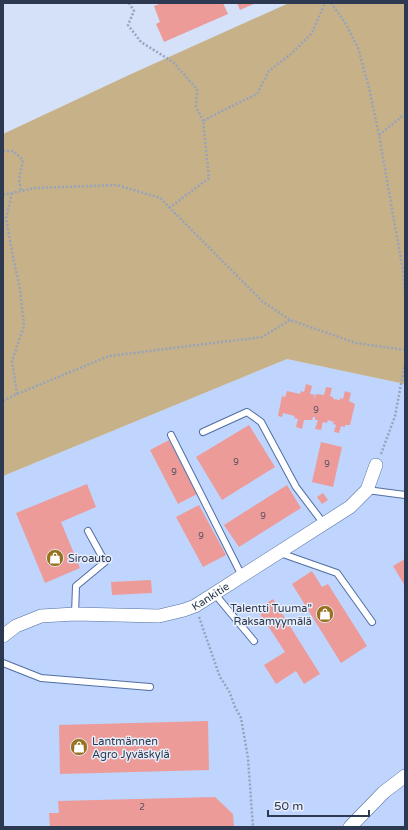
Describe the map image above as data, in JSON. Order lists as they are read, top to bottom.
{
  "streets": {
    "street": ["Kankitie"]
  },
  "places": {
    "shop": ["Siroauto", "Talentti Tuuma\" Raksamyymälä", "Lantmännen Agro Jyväskylä"]
  },
  "house_numbers": [
    "9",
    "9",
    "9",
    "9",
    "9",
    "9",
    "2"
  ],
  "scale_bar": "50 m"
}
